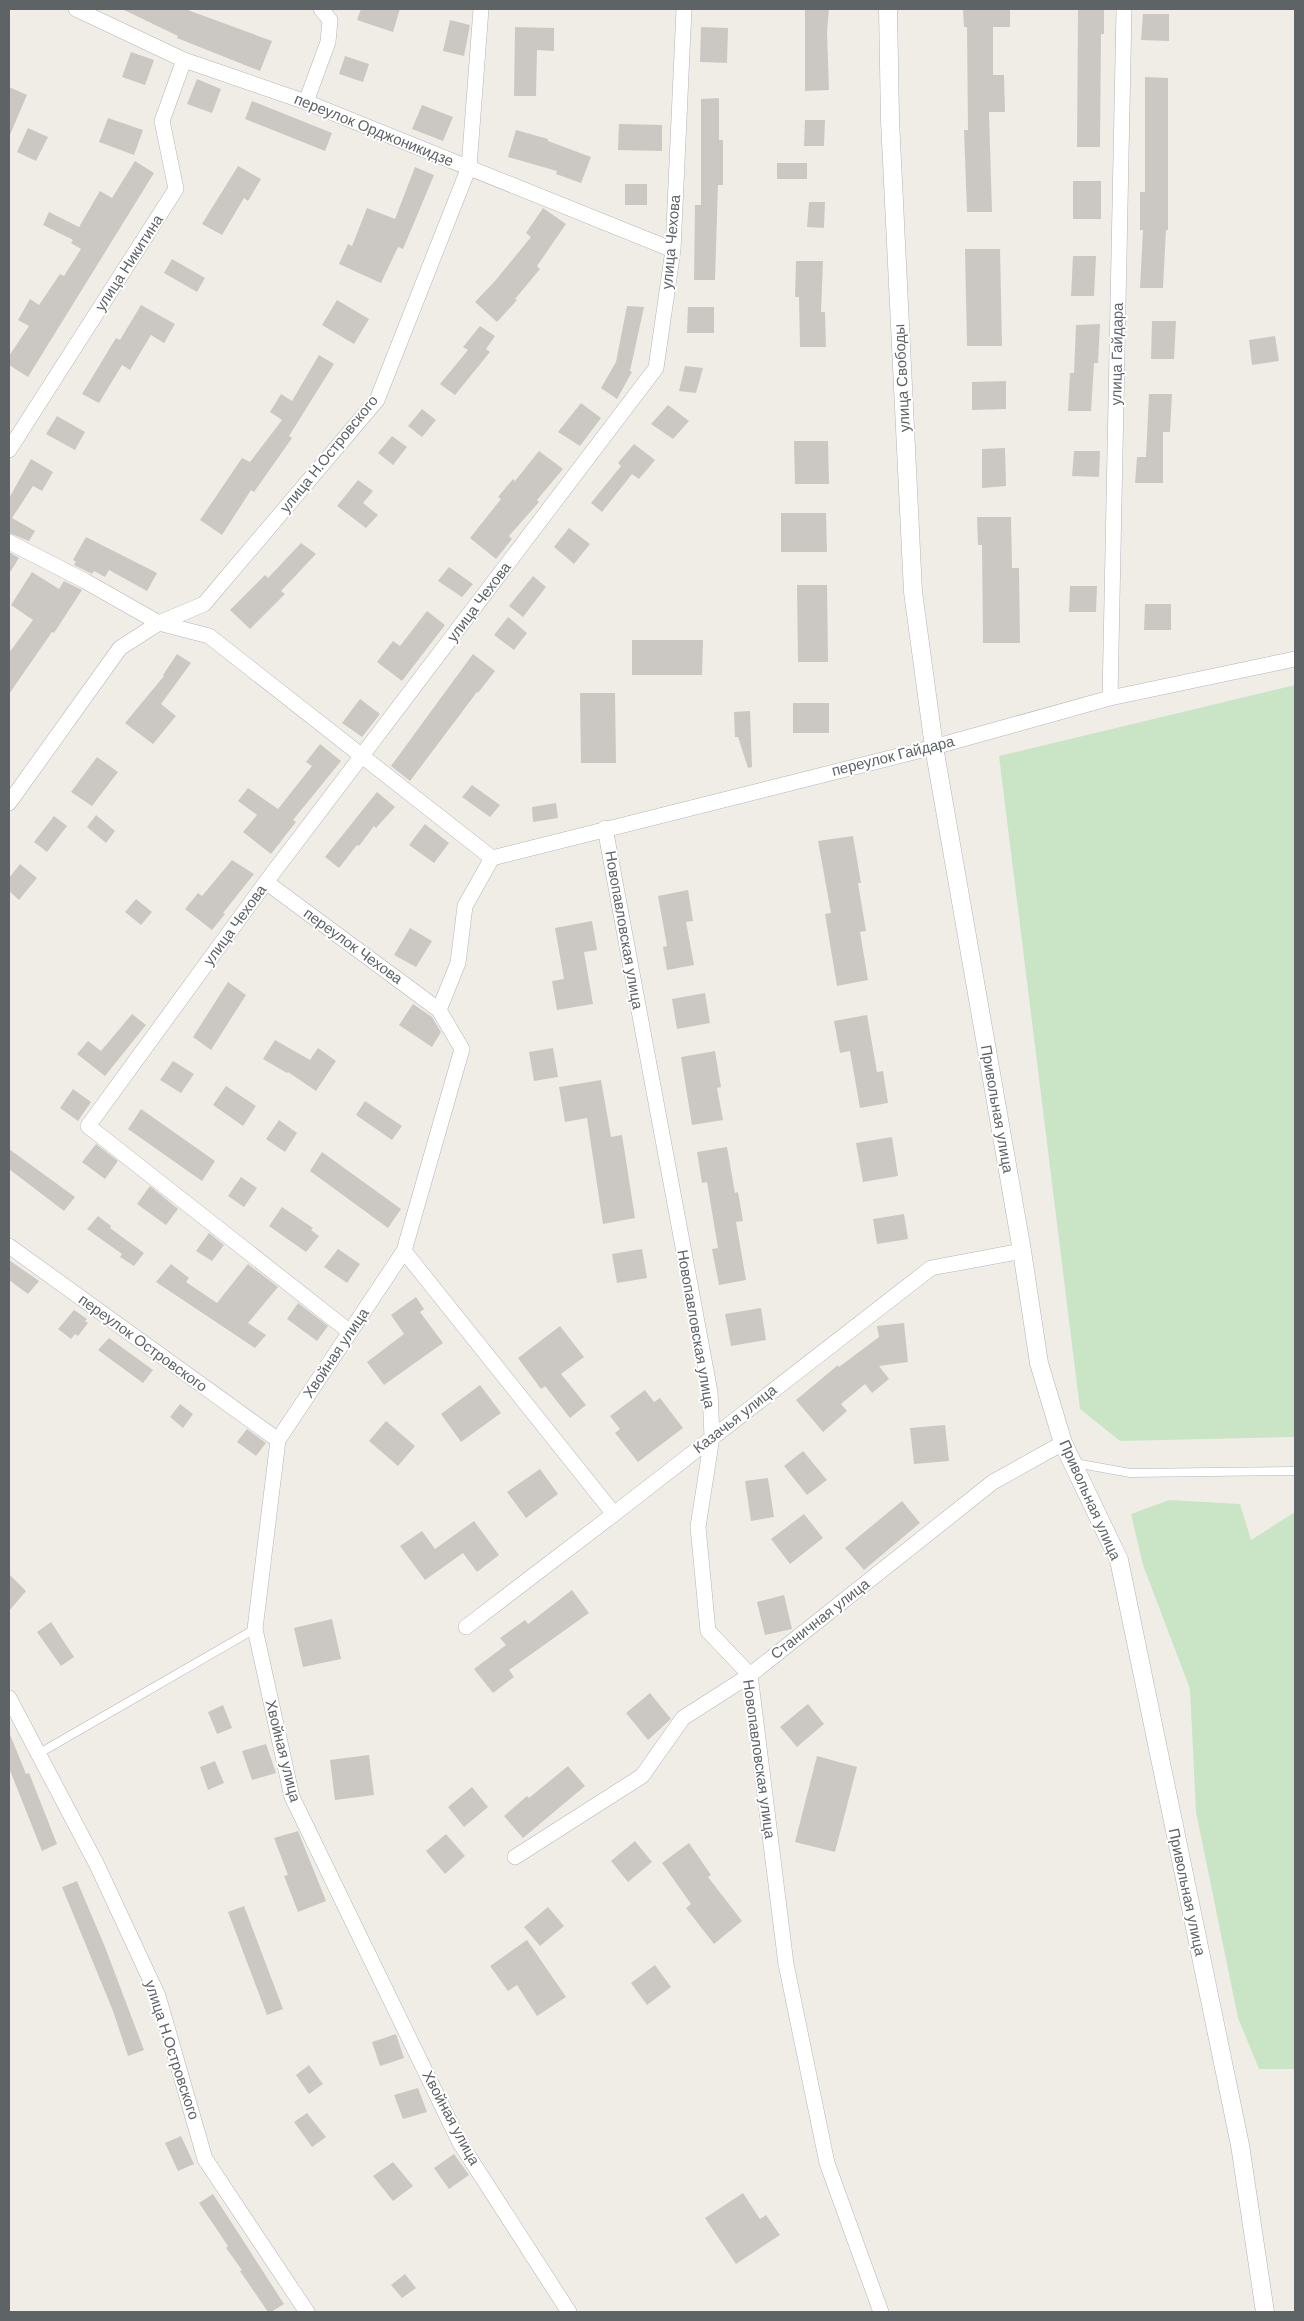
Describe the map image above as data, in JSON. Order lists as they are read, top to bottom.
{
  "streets": {
    "street": [
      "переулок Орджоникидзе",
      "улица Чехова",
      "улица Никитина",
      "улица Гайдара",
      "улица Свободы",
      "улица Н.Островского",
      "переулок Гайдара",
      "Новопавловская улица",
      "переулок Чехова",
      "Привольная улица",
      "переулок Островского",
      "Хвойная улица",
      "Казачья улица",
      "Станичная улица"
    ]
  },
  "crossings": [
    ["переулок Орджоникидзе", "улица Чехова"],
    ["переулок Орджоникидзе", "улица Никитина"],
    ["переулок Орджоникидзе", "улица Н.Островского"],
    ["улица Чехова", "переулок Чехова"],
    ["улица Чехова", "Хвойная улица"],
    ["улица Гайдара", "переулок Гайдара"],
    ["улица Свободы", "переулок Гайдара"],
    ["улица Свободы", "Привольная улица"],
    ["переулок Гайдара", "Новопавловская улица"],
    ["переулок Гайдара", "Привольная улица"],
    ["Новопавловская улица", "Казачья улица"],
    ["Новопавловская улица", "Станичная улица"],
    ["переулок Чехова", "Хвойная улица"],
    ["Привольная улица", "Казачья улица"],
    ["Привольная улица", "Станичная улица"],
    ["переулок Островского", "Хвойная улица"]
  ]
}
